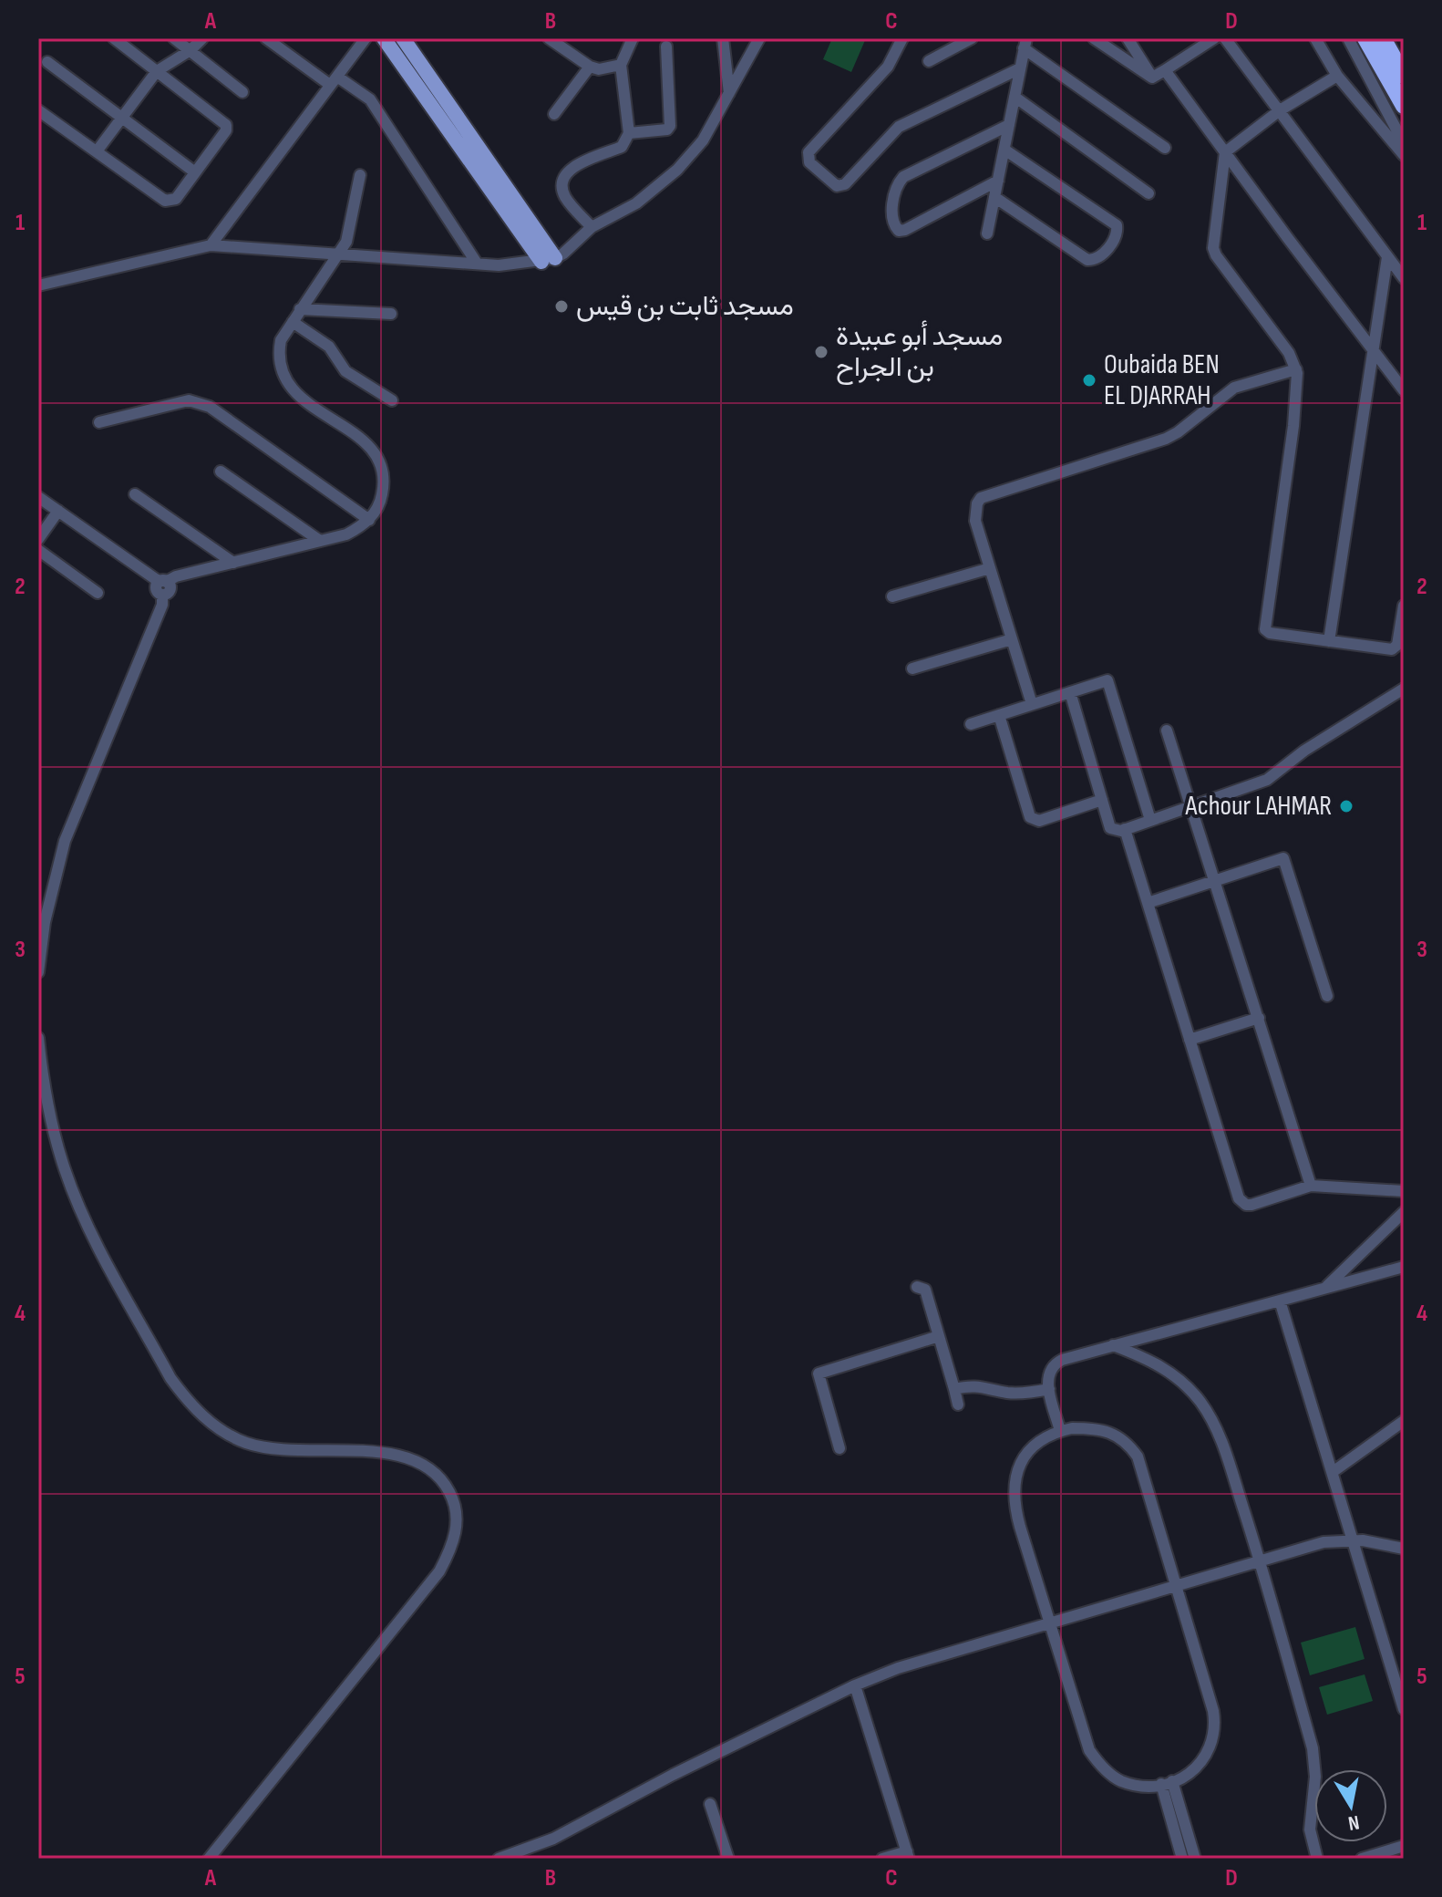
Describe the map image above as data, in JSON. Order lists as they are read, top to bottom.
{
  "places": [
    "مسجد ثابت بن قيس",
    "مسجد أبو عبيدة بن الجراح",
    "Oubaida BEN EL DJARRAH",
    "Achour LAHMAR"
  ],
  "north": "bottom",
  "grid": {
    "columns": [
      "A",
      "B",
      "C",
      "D"
    ],
    "rows": [
      "1",
      "2",
      "3",
      "4",
      "5"
    ]
  }
}
